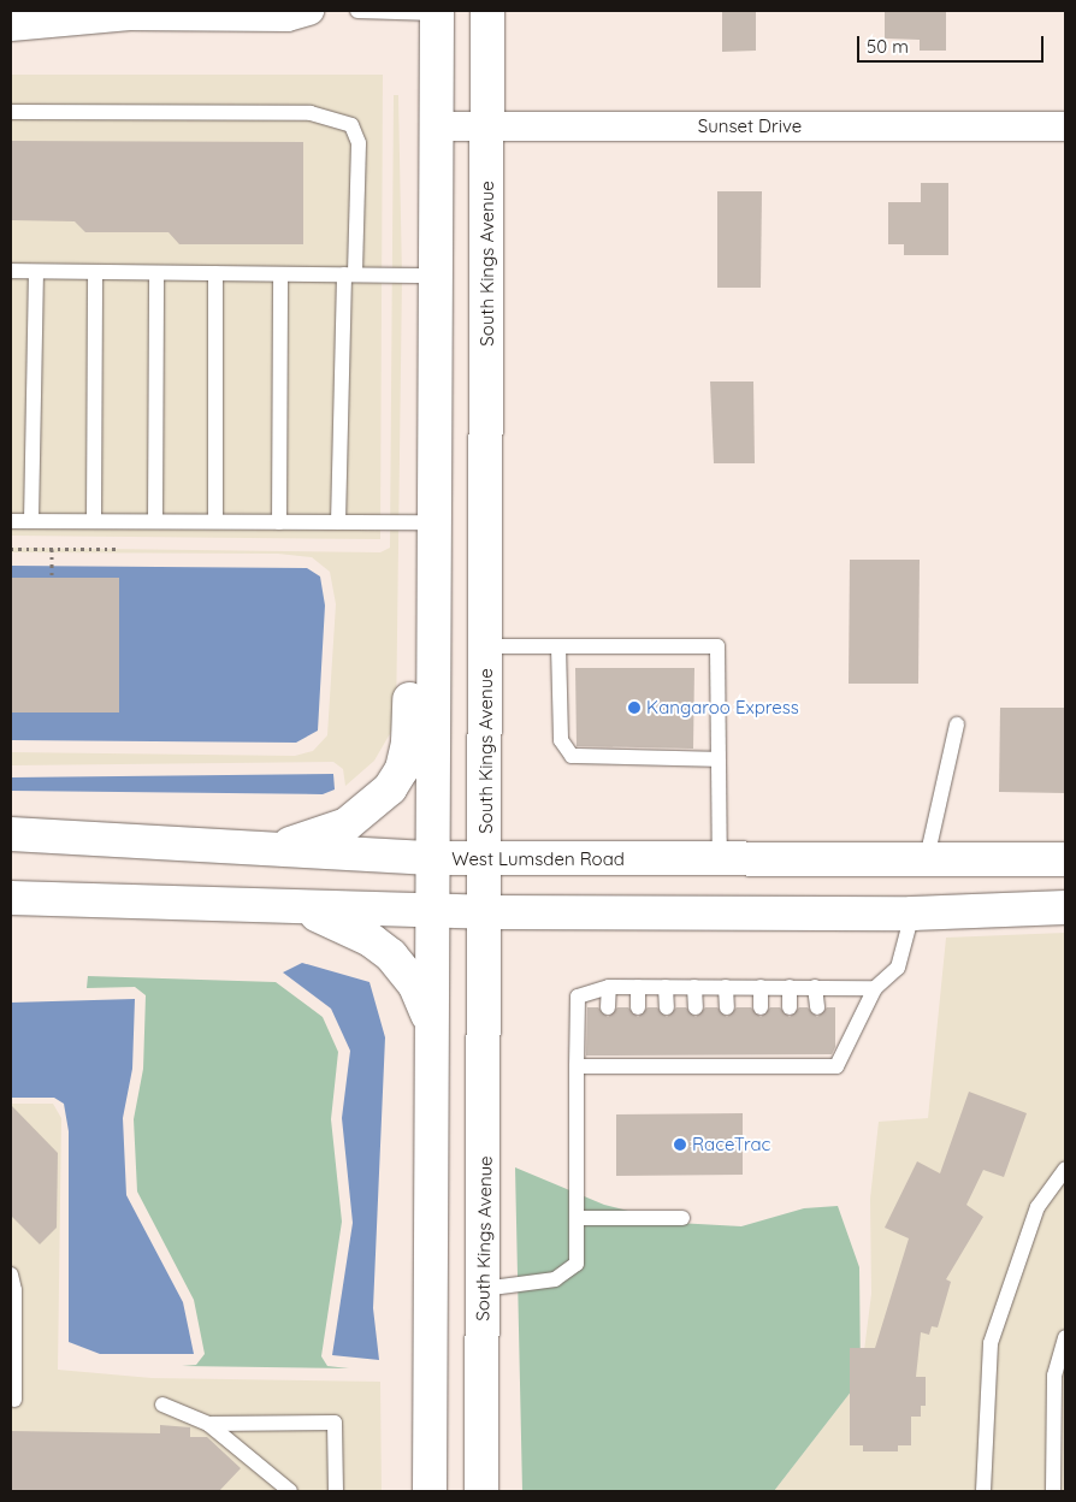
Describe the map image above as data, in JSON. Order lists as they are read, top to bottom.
{
  "streets": {
    "main road": ["South Kings Avenue", "West Lumsden Road"],
    "street": ["Sunset Drive"]
  },
  "crossings": [
    ["Sunset Drive", "South Kings Avenue"],
    ["South Kings Avenue", "West Lumsden Road"]
  ],
  "places": ["Kangaroo Express", "RaceTrac"],
  "scale_bar": "50 m"
}
